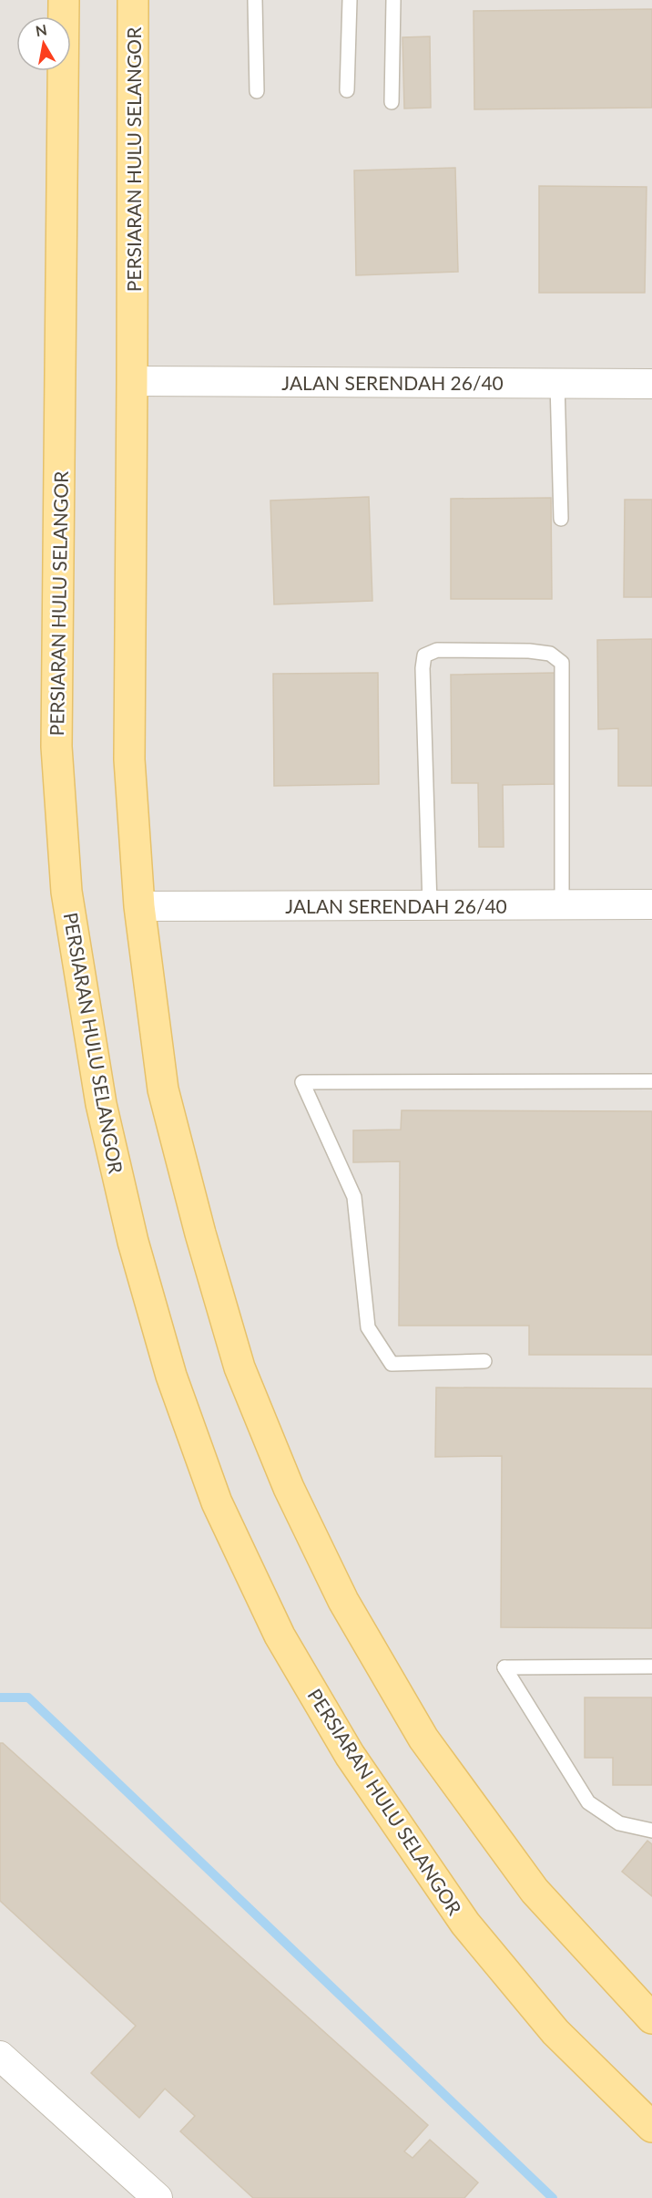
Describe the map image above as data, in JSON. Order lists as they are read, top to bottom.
{
  "streets": {
    "main road": ["PERSIARAN HULU SELANGOR"],
    "street": ["JALAN SERENDAH 26/40"]
  },
  "crossings": [
    ["PERSIARAN HULU SELANGOR", "JALAN SERENDAH 26/40"]
  ],
  "north": "top"
}
